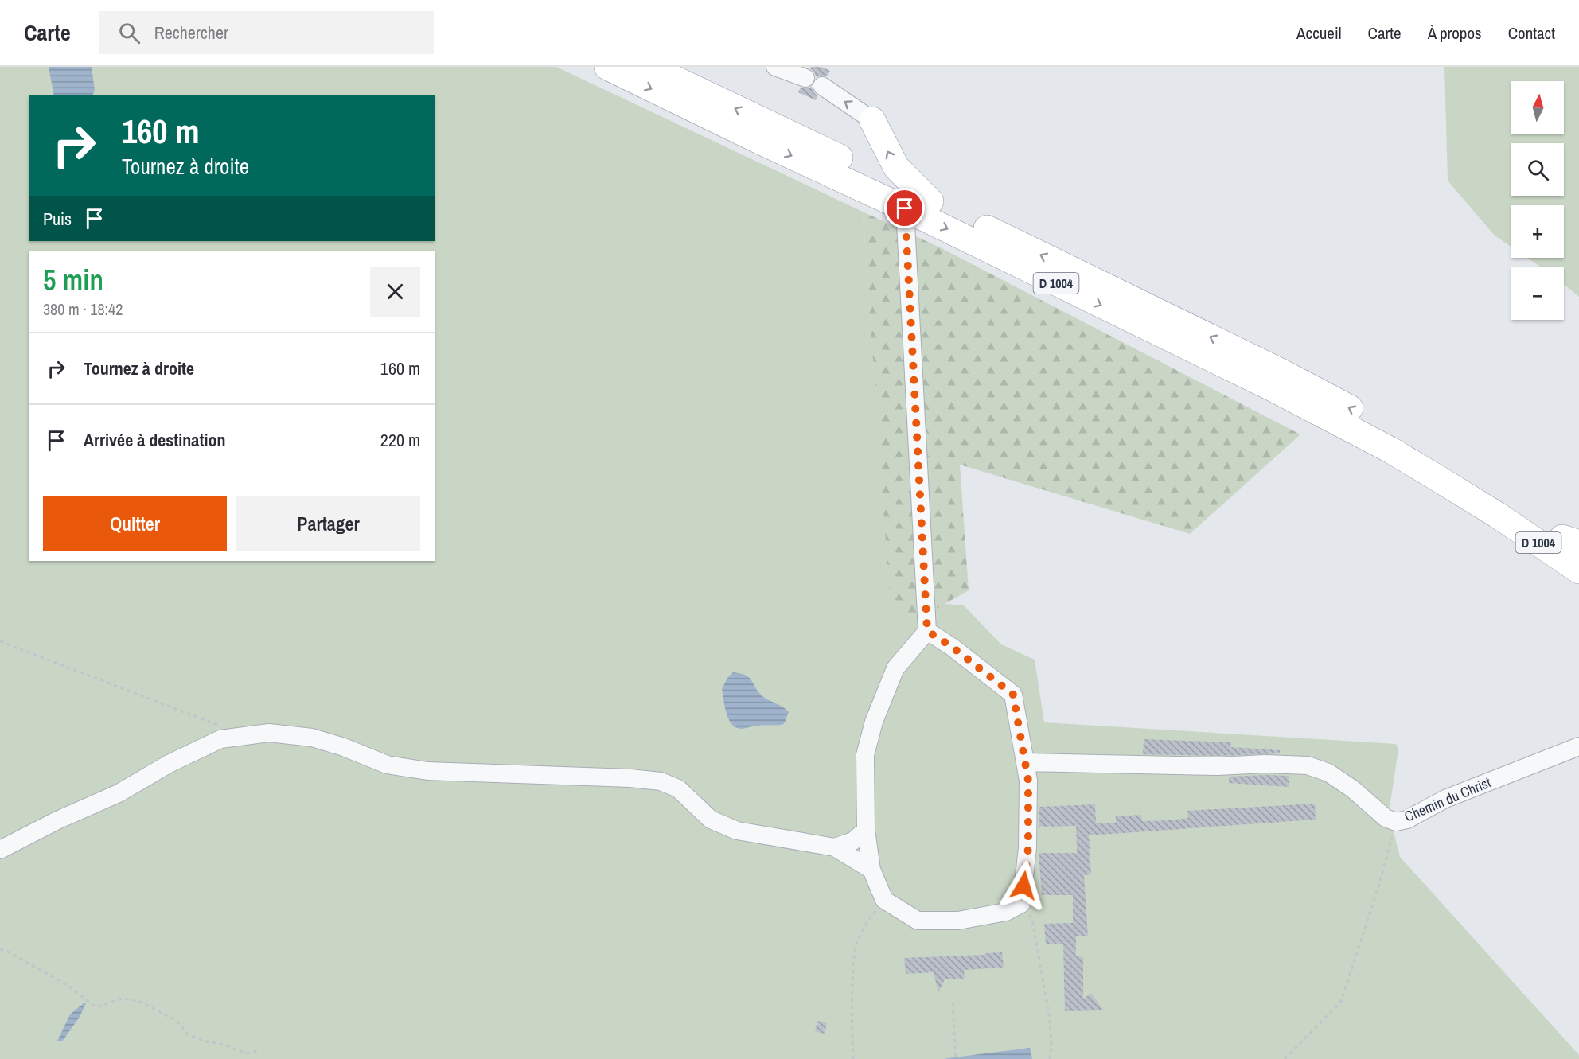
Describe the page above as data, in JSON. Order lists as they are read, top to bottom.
{
  "streets": {
    "highway": ["D 1004"],
    "street": ["Chemin du Christ"]
  },
  "north": "top",
  "page": {
    "header": "Carte",
    "search": "Rechercher",
    "nav": [
      "Accueil",
      "Carte",
      "À propos",
      "Contact"
    ],
    "map_buttons": ["+", "−"],
    "turn": ["160 m", "Tournez à droite"],
    "then": "Puis",
    "heading": ["5 min", "380 m · 18:42"],
    "list": [
      {
        "name": "Tournez à droite",
        "value": "160 m"
      },
      {
        "name": "Arrivée à destination",
        "value": "220 m"
      }
    ],
    "buttons": ["Quitter", "Partager"]
  }
}
